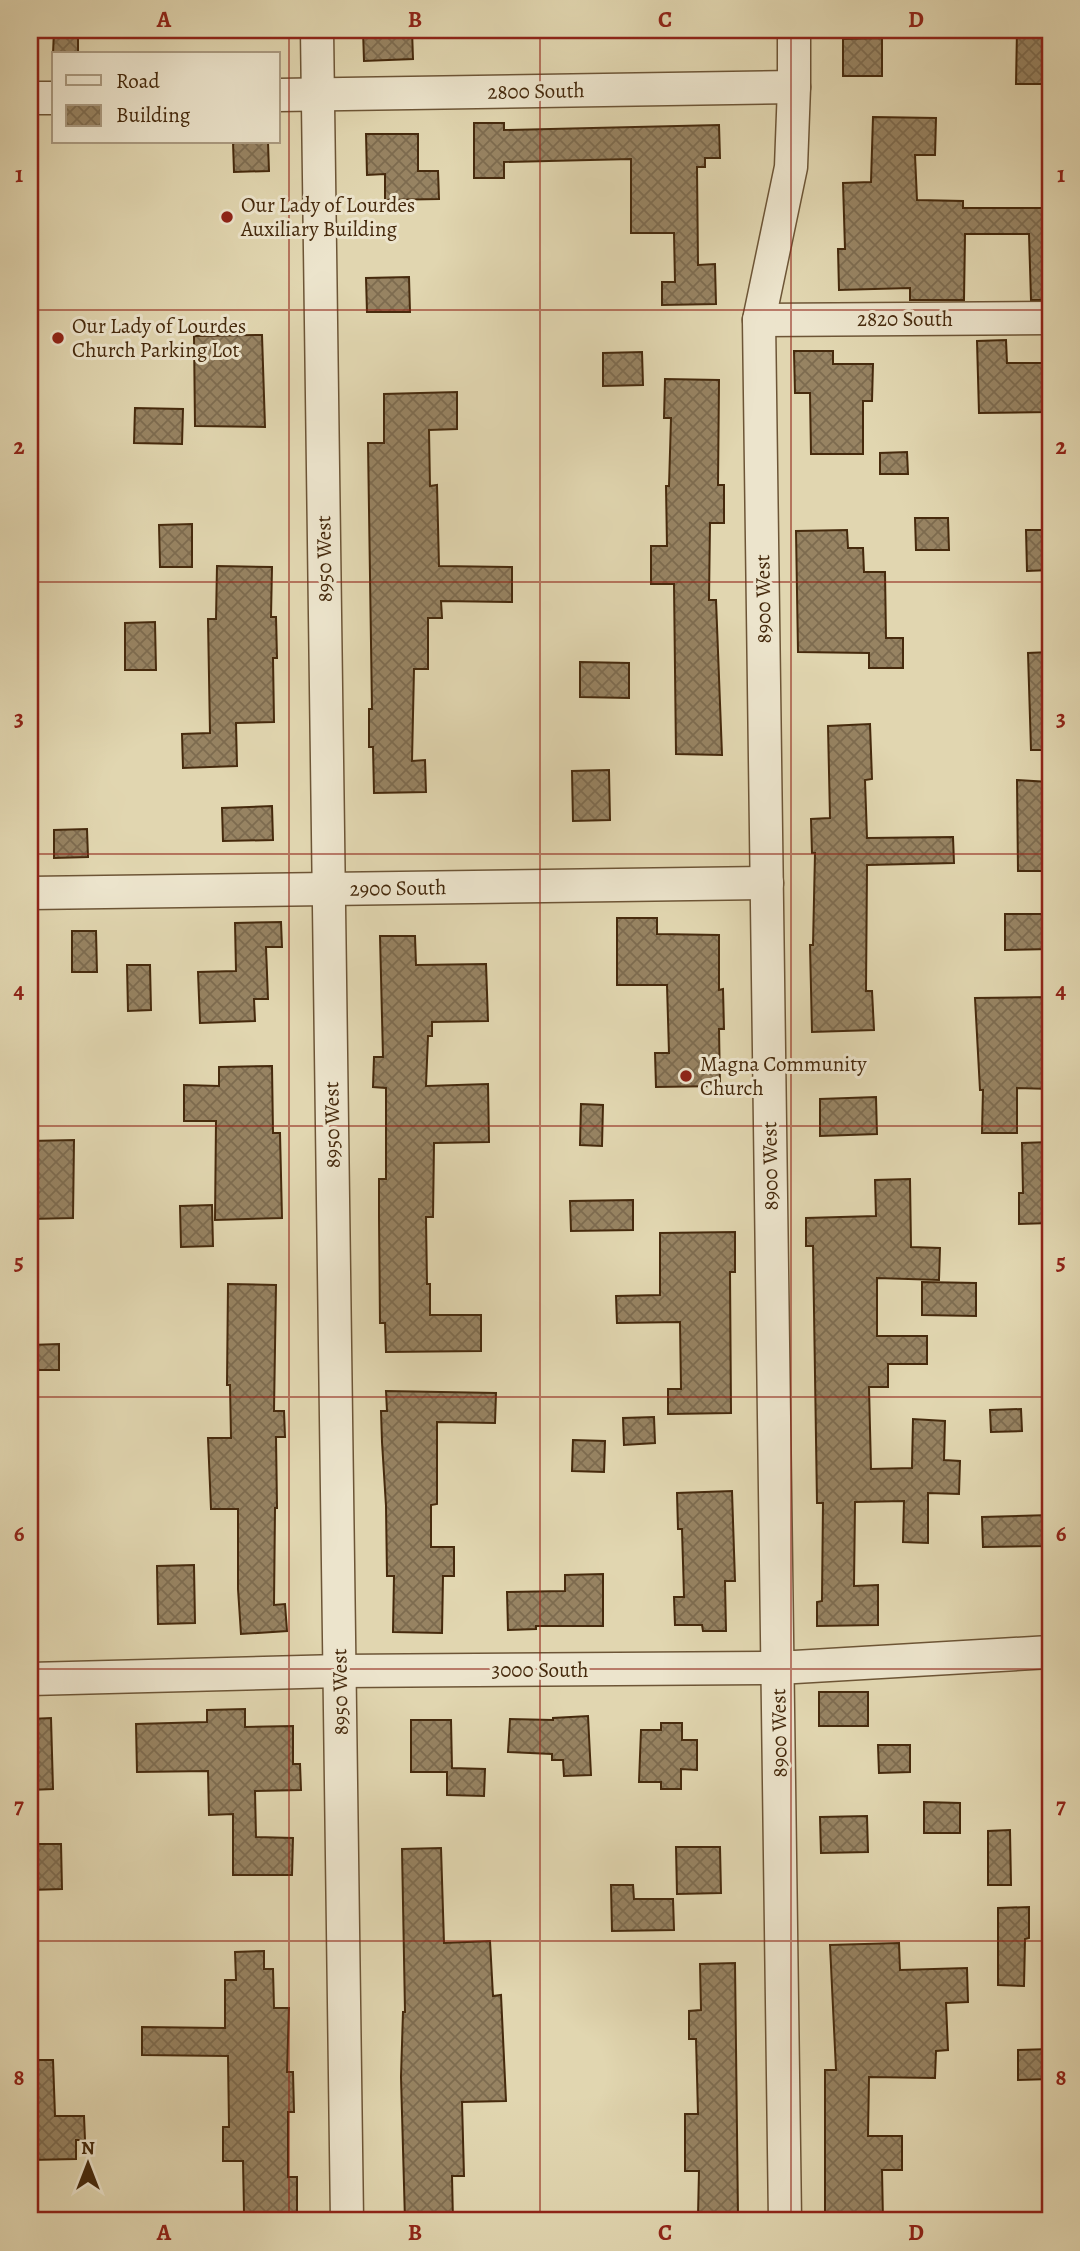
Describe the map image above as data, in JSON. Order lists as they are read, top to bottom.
{
  "streets": {
    "street": [
      "2800 South",
      "2820 South",
      "8950 West",
      "8900 West",
      "2900 South",
      "3000 South"
    ]
  },
  "crossings": [
    ["2800 South", "8950 West"],
    ["2800 South", "8900 West"],
    ["2820 South", "8900 West"],
    ["8950 West", "2900 South"],
    ["8950 West", "3000 South"],
    ["8900 West", "2900 South"],
    ["8900 West", "3000 South"]
  ],
  "places": ["Our Lady of Lourdes Auxiliary Building", "Our Lady of Lourdes Church Parking Lot", "Magna Community Church"],
  "legend": ["Road", "Building"],
  "north": "top",
  "grid": {
    "columns": [
      "A",
      "B",
      "C",
      "D"
    ],
    "rows": [
      "1",
      "2",
      "3",
      "4",
      "5",
      "6",
      "7",
      "8"
    ]
  }
}
